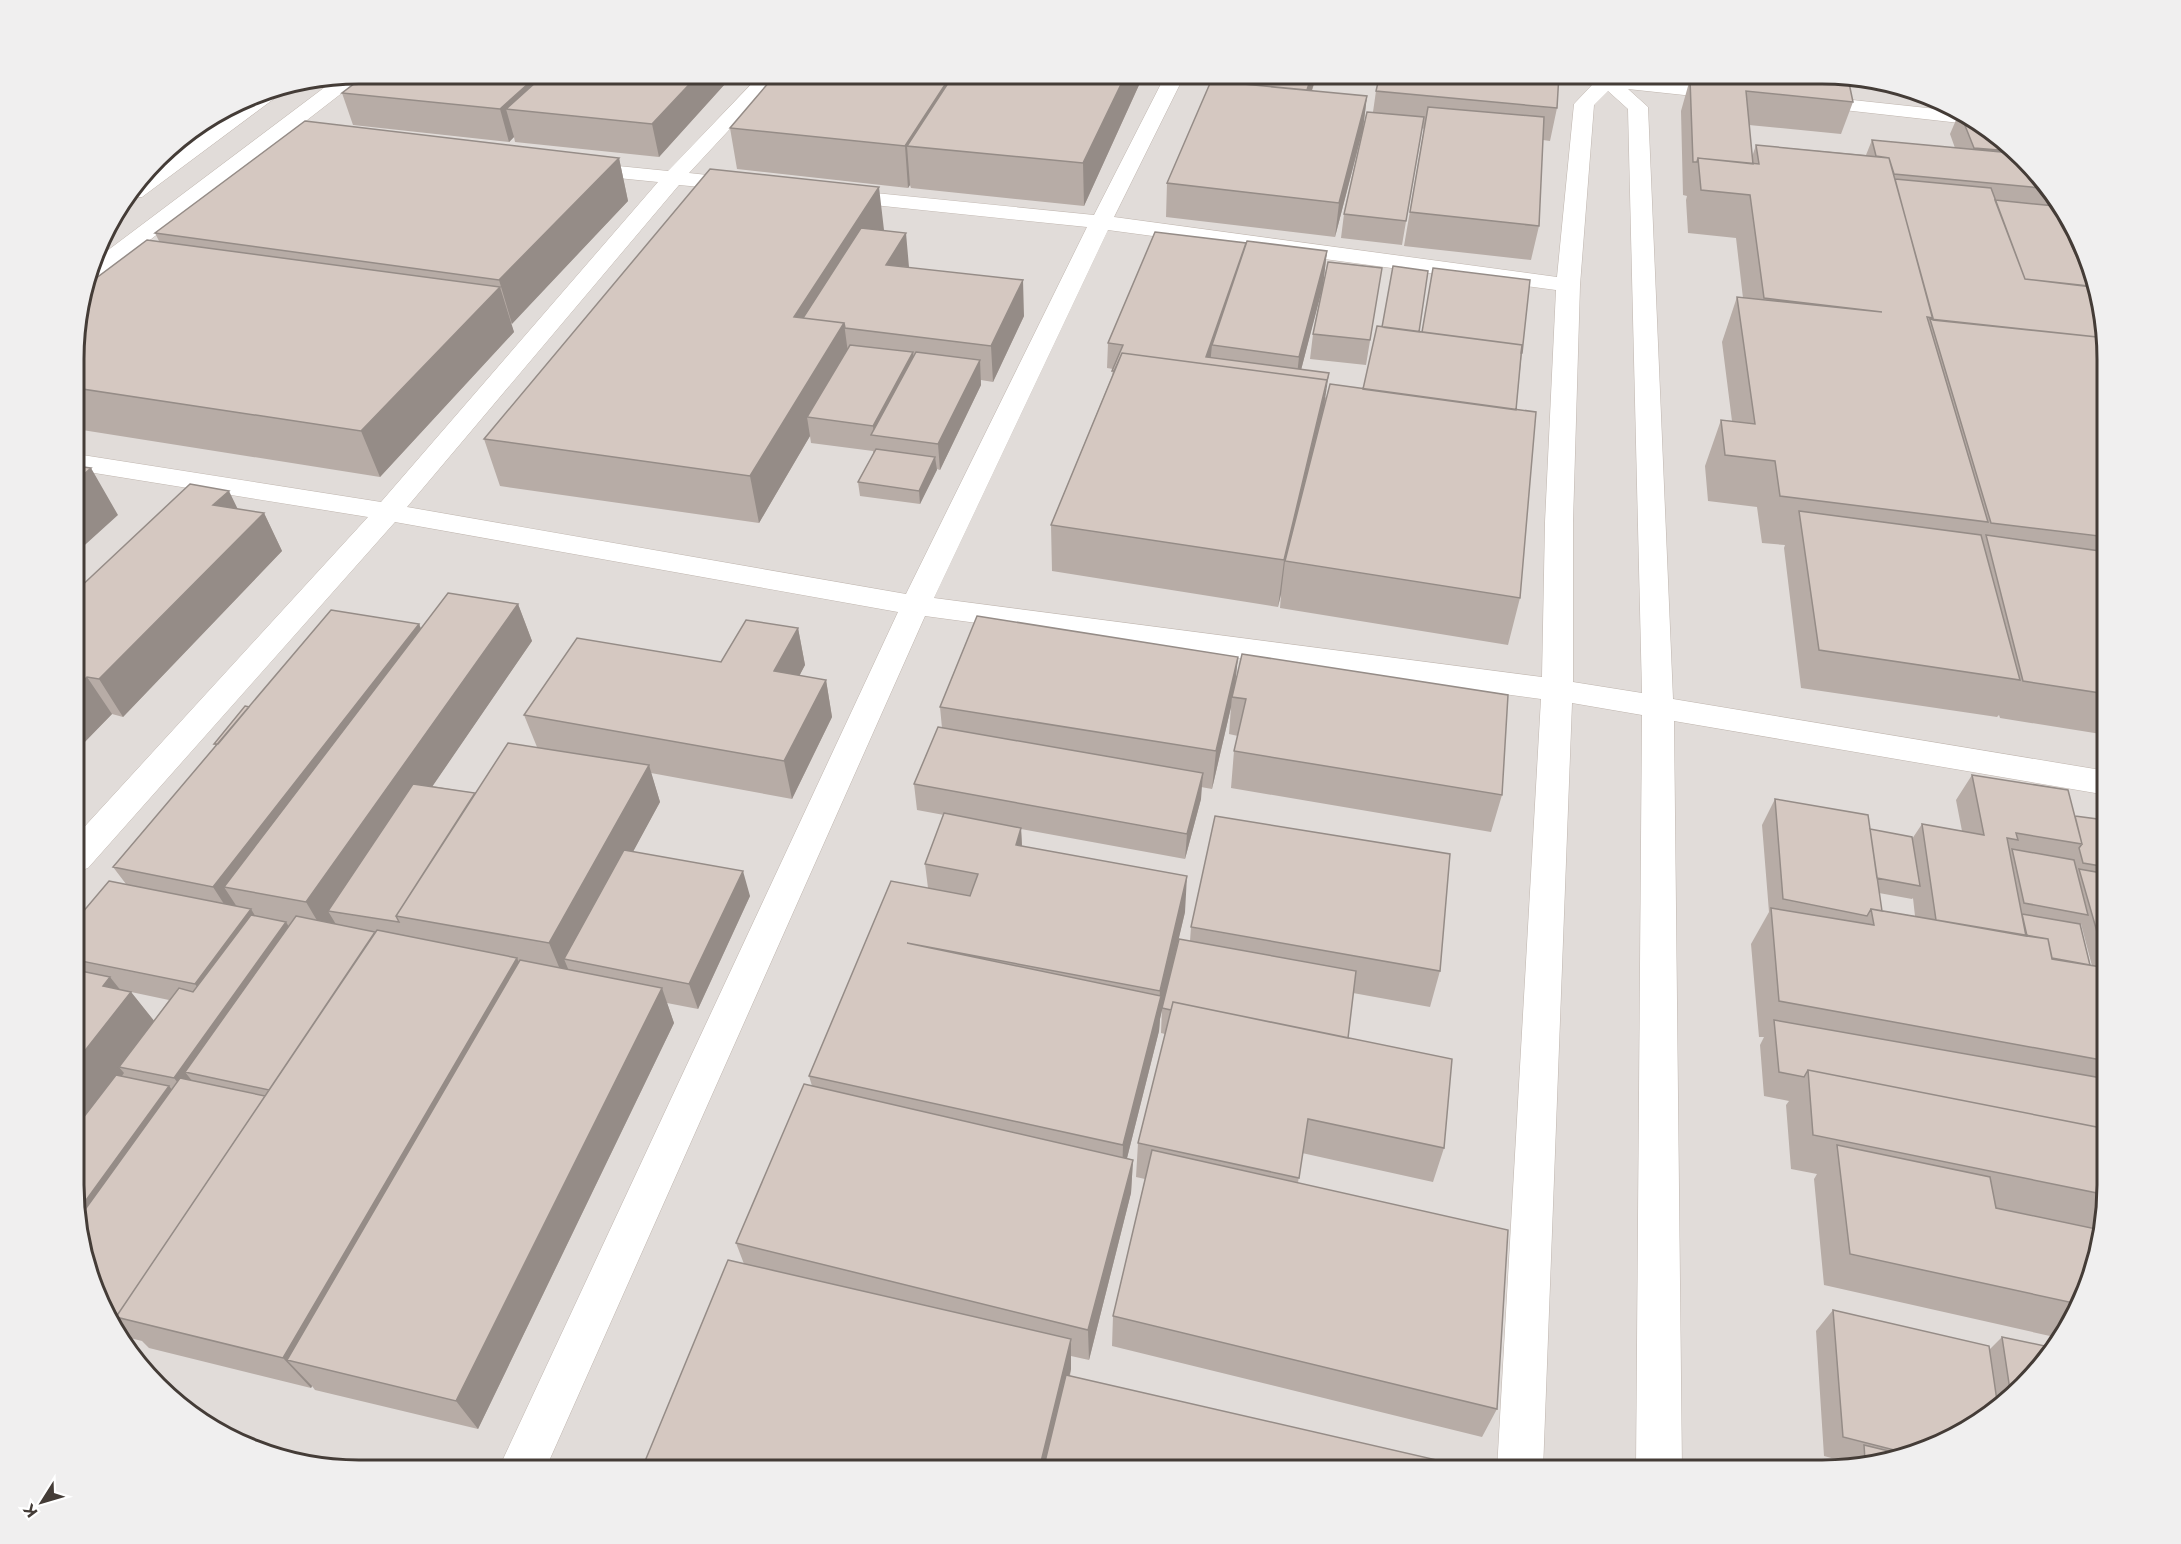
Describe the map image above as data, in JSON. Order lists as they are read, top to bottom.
{
  "north": "bottom left"
}
